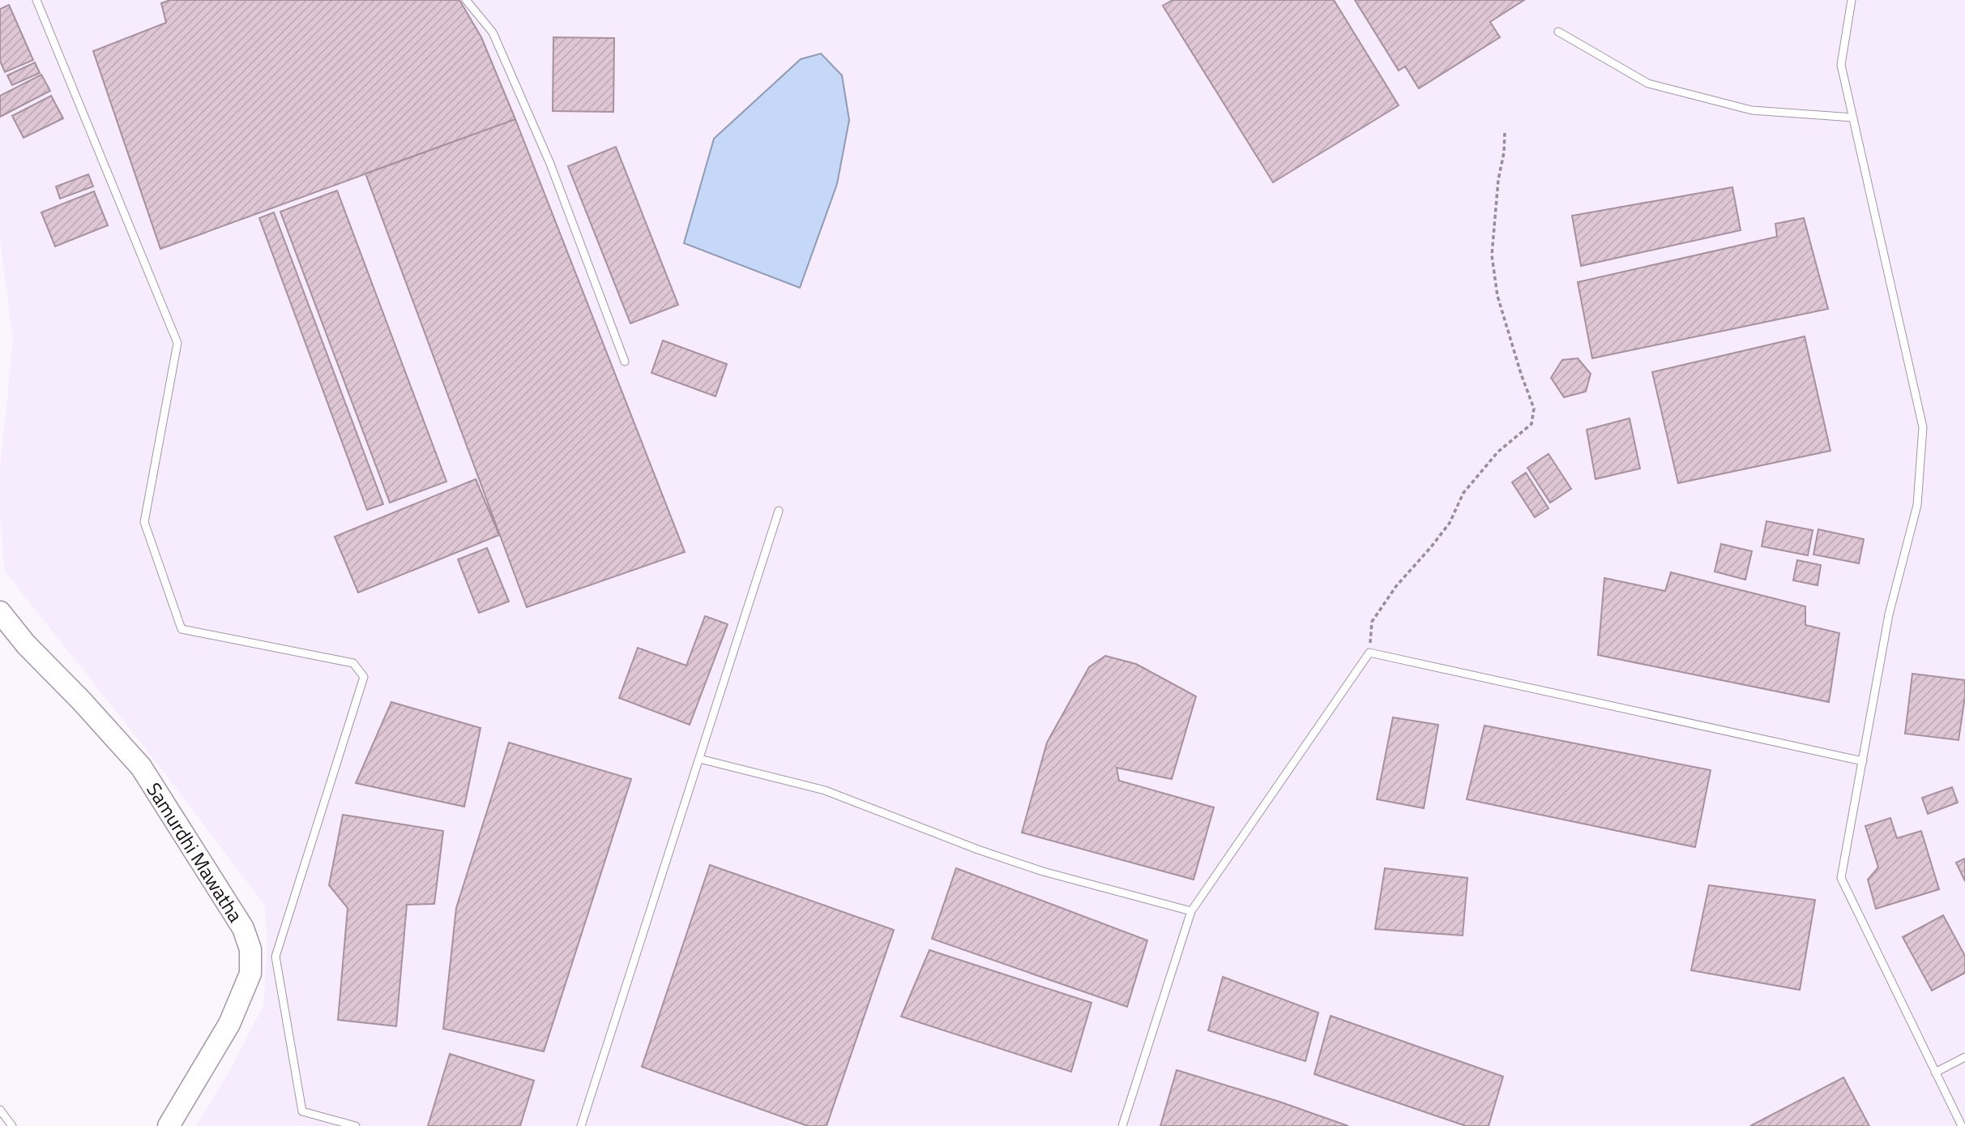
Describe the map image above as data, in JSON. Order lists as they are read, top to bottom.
{
  "streets": {
    "main road": ["Samurdhi Mawatha"]
  }
}
